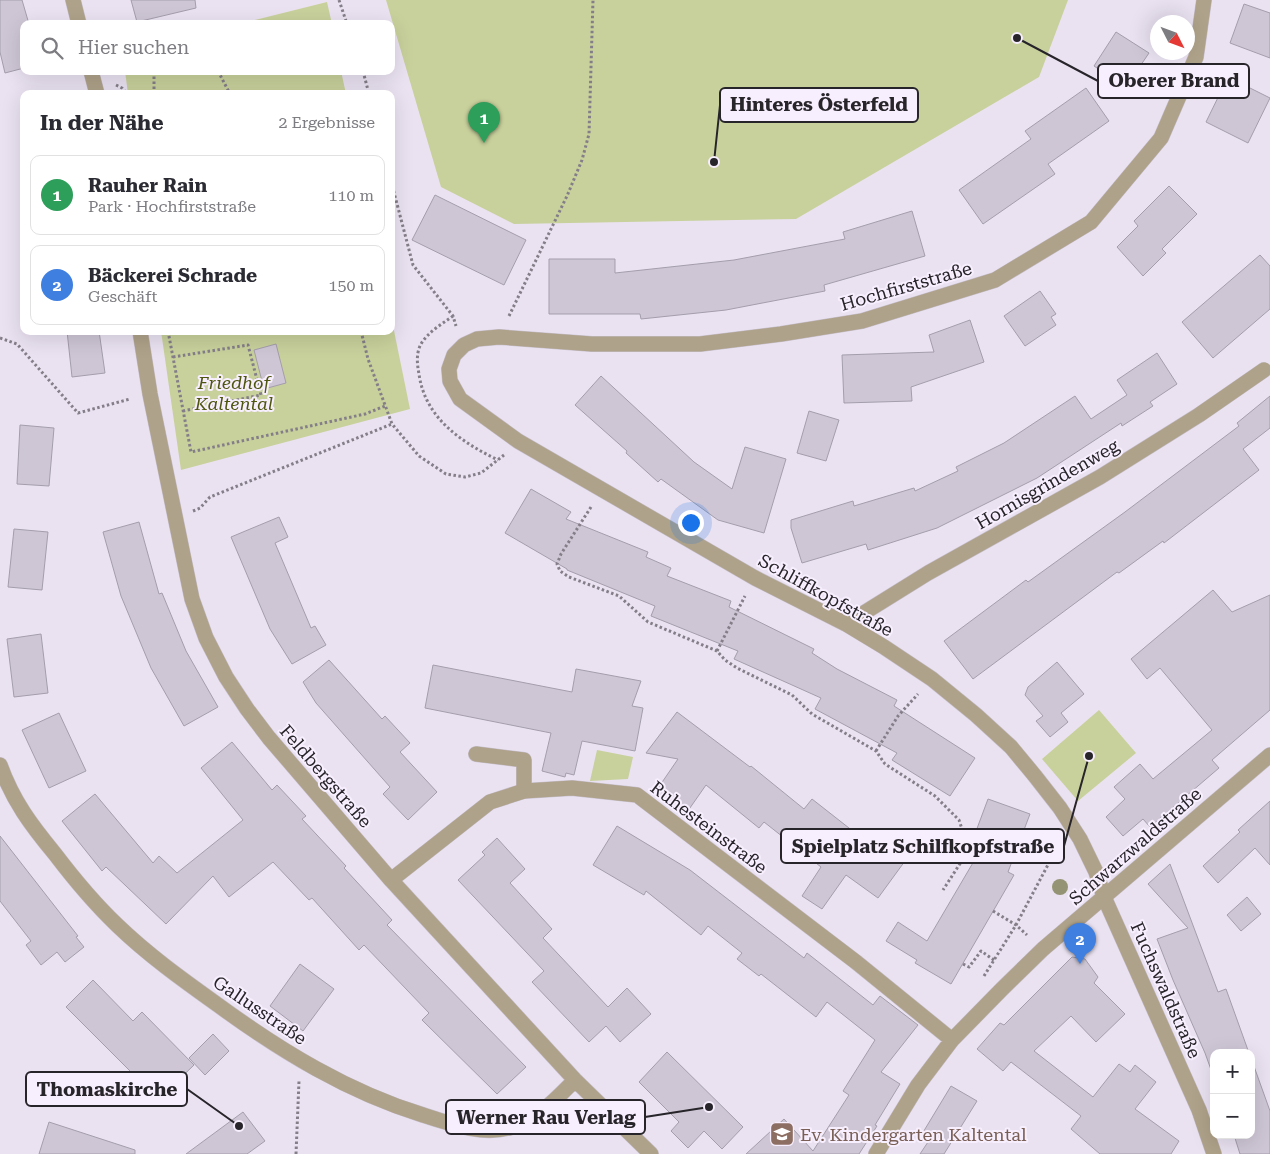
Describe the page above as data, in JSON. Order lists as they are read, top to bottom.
{
  "streets": {
    "street": [
      "Hochfirststraße",
      "Hornisgrindenweg",
      "Schliffkopfstraße",
      "Feldbergstraße",
      "Ruhesteinstraße",
      "Schwarzwaldstraße",
      "Fuchswaldstraße",
      "Gallusstraße"
    ]
  },
  "crossings": [
    ["Hochfirststraße", "Schliffkopfstraße"],
    ["Hornisgrindenweg", "Schliffkopfstraße"],
    ["Schliffkopfstraße", "Schwarzwaldstraße"],
    ["Schliffkopfstraße", "Fuchswaldstraße"],
    ["Feldbergstraße", "Ruhesteinstraße"],
    ["Feldbergstraße", "Gallusstraße"],
    ["Ruhesteinstraße", "Schwarzwaldstraße"],
    ["Schwarzwaldstraße", "Fuchswaldstraße"]
  ],
  "parks": ["Friedhof Kaltental"],
  "places": {
    "other": [
      "Oberer Brand",
      "Hinteres Österfeld",
      "Spielplatz Schilfkopfstraße",
      "Werner Rau Verlag",
      "Thomaskirche"
    ],
    "school or university": ["Ev. Kindergarten Kaltental"]
  },
  "north": "bottom right",
  "page": {
    "search": "Hier suchen",
    "heading": ["In der Nähe", "2 Ergebnisse"],
    "pins": ["1", "2"],
    "list": [
      {
        "mark": "1",
        "name": "Rauher Rain",
        "note": "Park · Hochfirststraße",
        "value": "110 m"
      },
      {
        "mark": "2",
        "name": "Bäckerei Schrade",
        "note": "Geschäft",
        "value": "150 m"
      }
    ],
    "map_buttons": ["+", "−"]
  }
}
